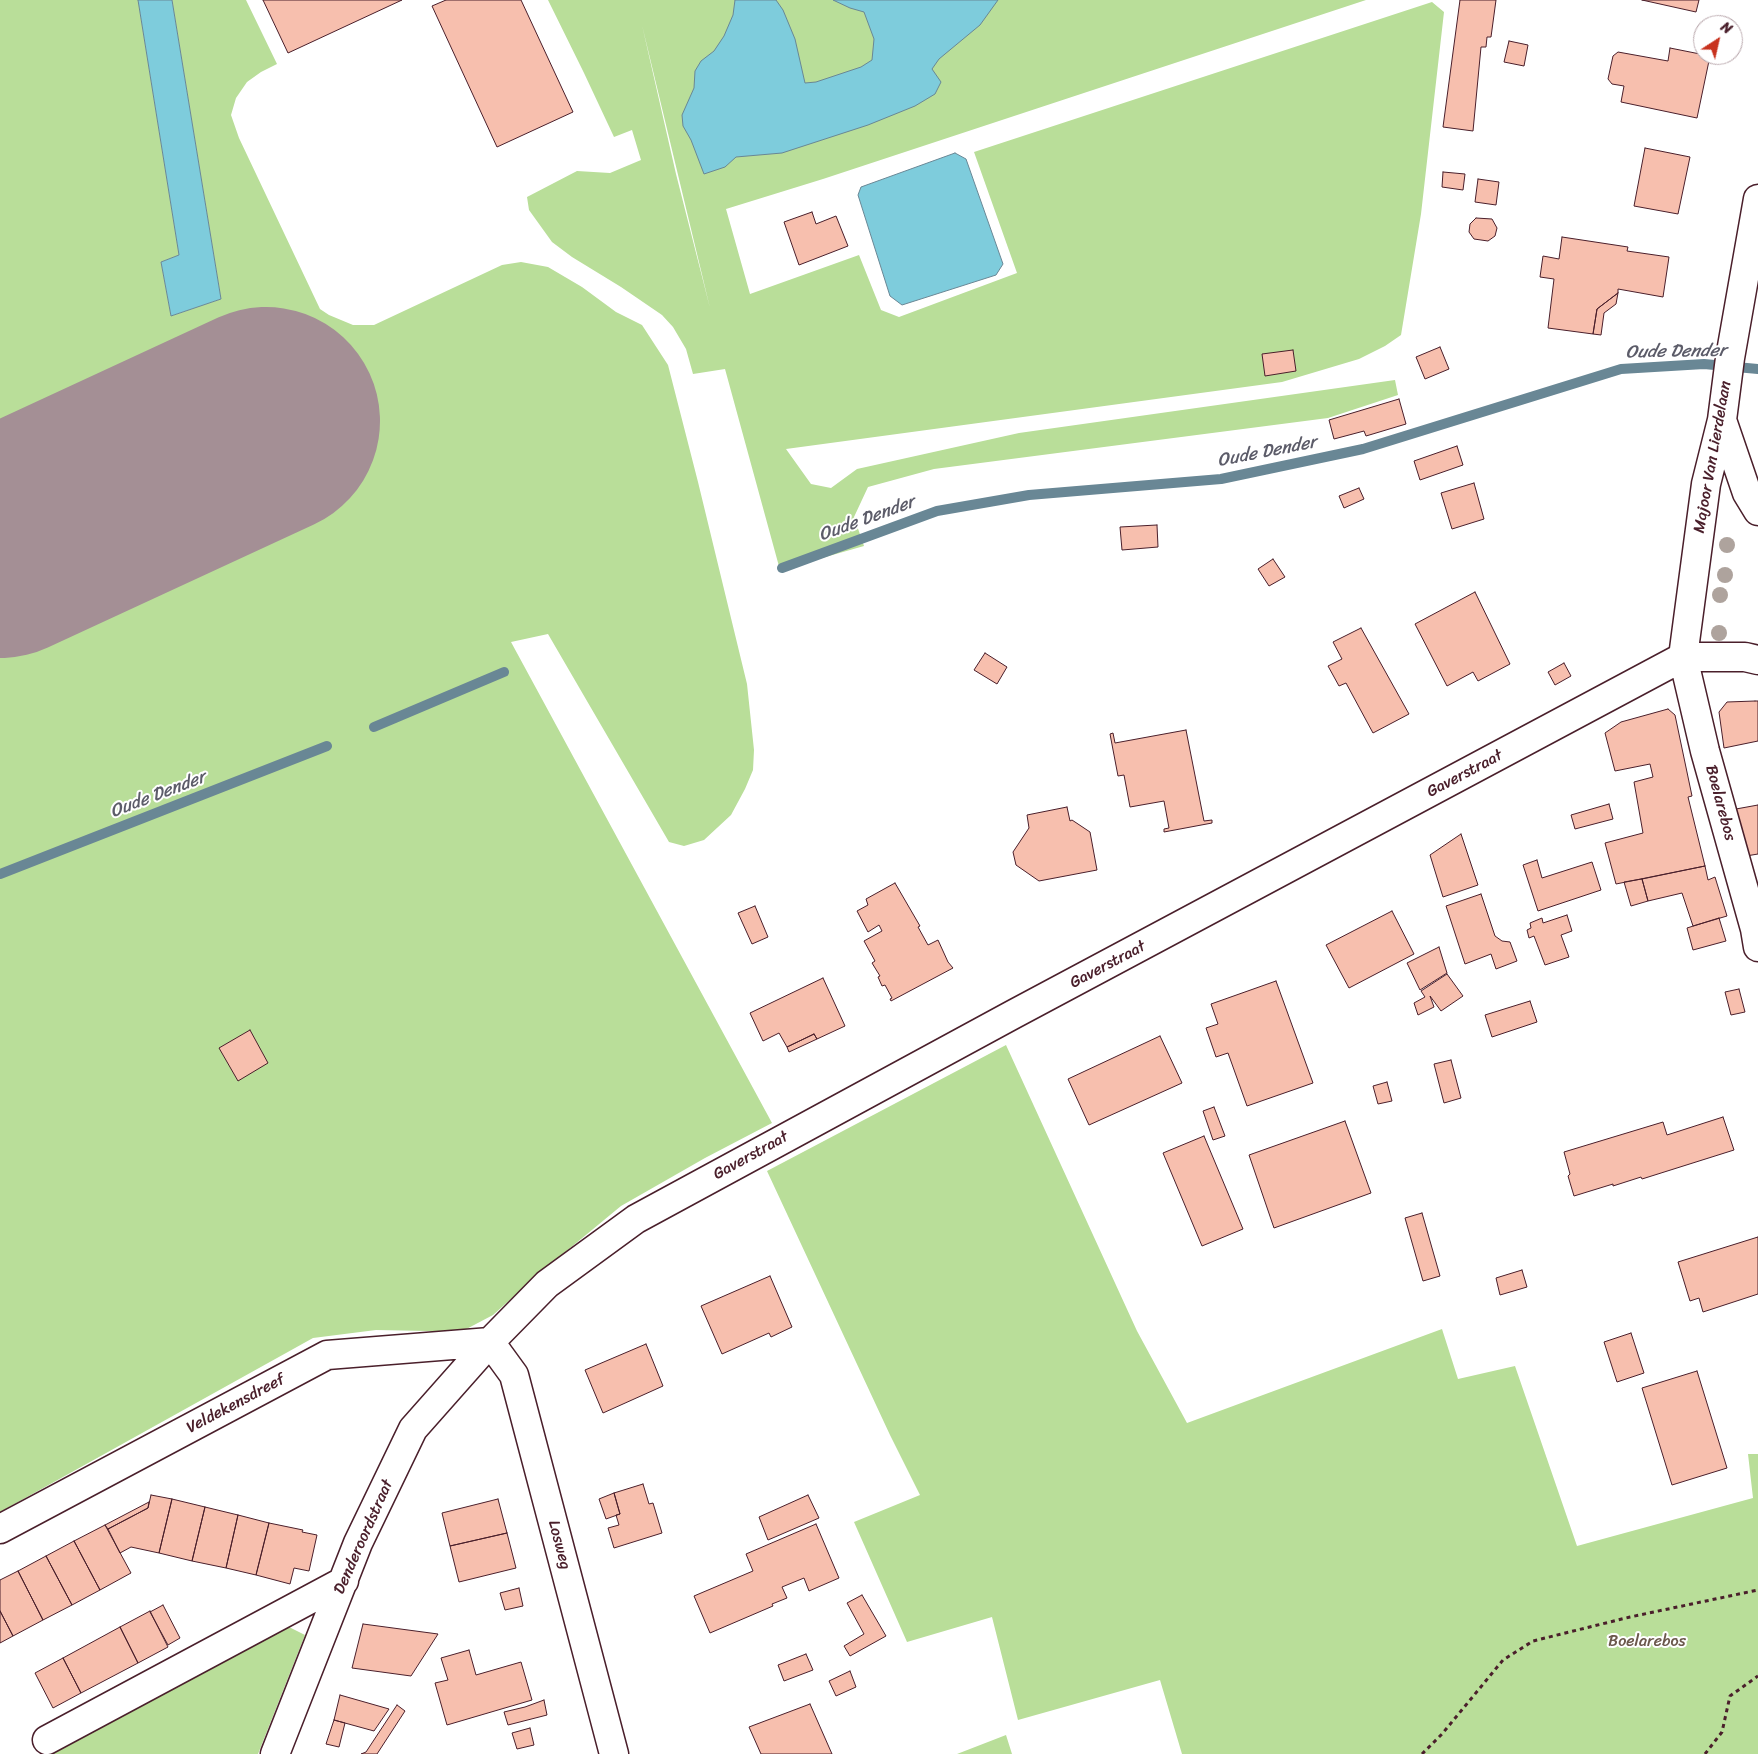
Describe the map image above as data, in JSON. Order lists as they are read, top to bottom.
{
  "streets": {
    "street": [
      "Majoor Van Lierdelaan",
      "Gaverstraat",
      "Boelarebos",
      "Veldekensdreef",
      "Denderoordstraat",
      "Losweg"
    ]
  },
  "crossings": [
    ["Majoor Van Lierdelaan", "Gaverstraat"],
    ["Majoor Van Lierdelaan", "Boelarebos"],
    ["Gaverstraat", "Boelarebos"],
    ["Gaverstraat", "Veldekensdreef"],
    ["Gaverstraat", "Denderoordstraat"],
    ["Gaverstraat", "Losweg"],
    ["Veldekensdreef", "Denderoordstraat"],
    ["Veldekensdreef", "Losweg"],
    ["Denderoordstraat", "Losweg"]
  ],
  "water": ["Oude Dender"],
  "parks": ["Boelarebos"],
  "north": "top right"
}
